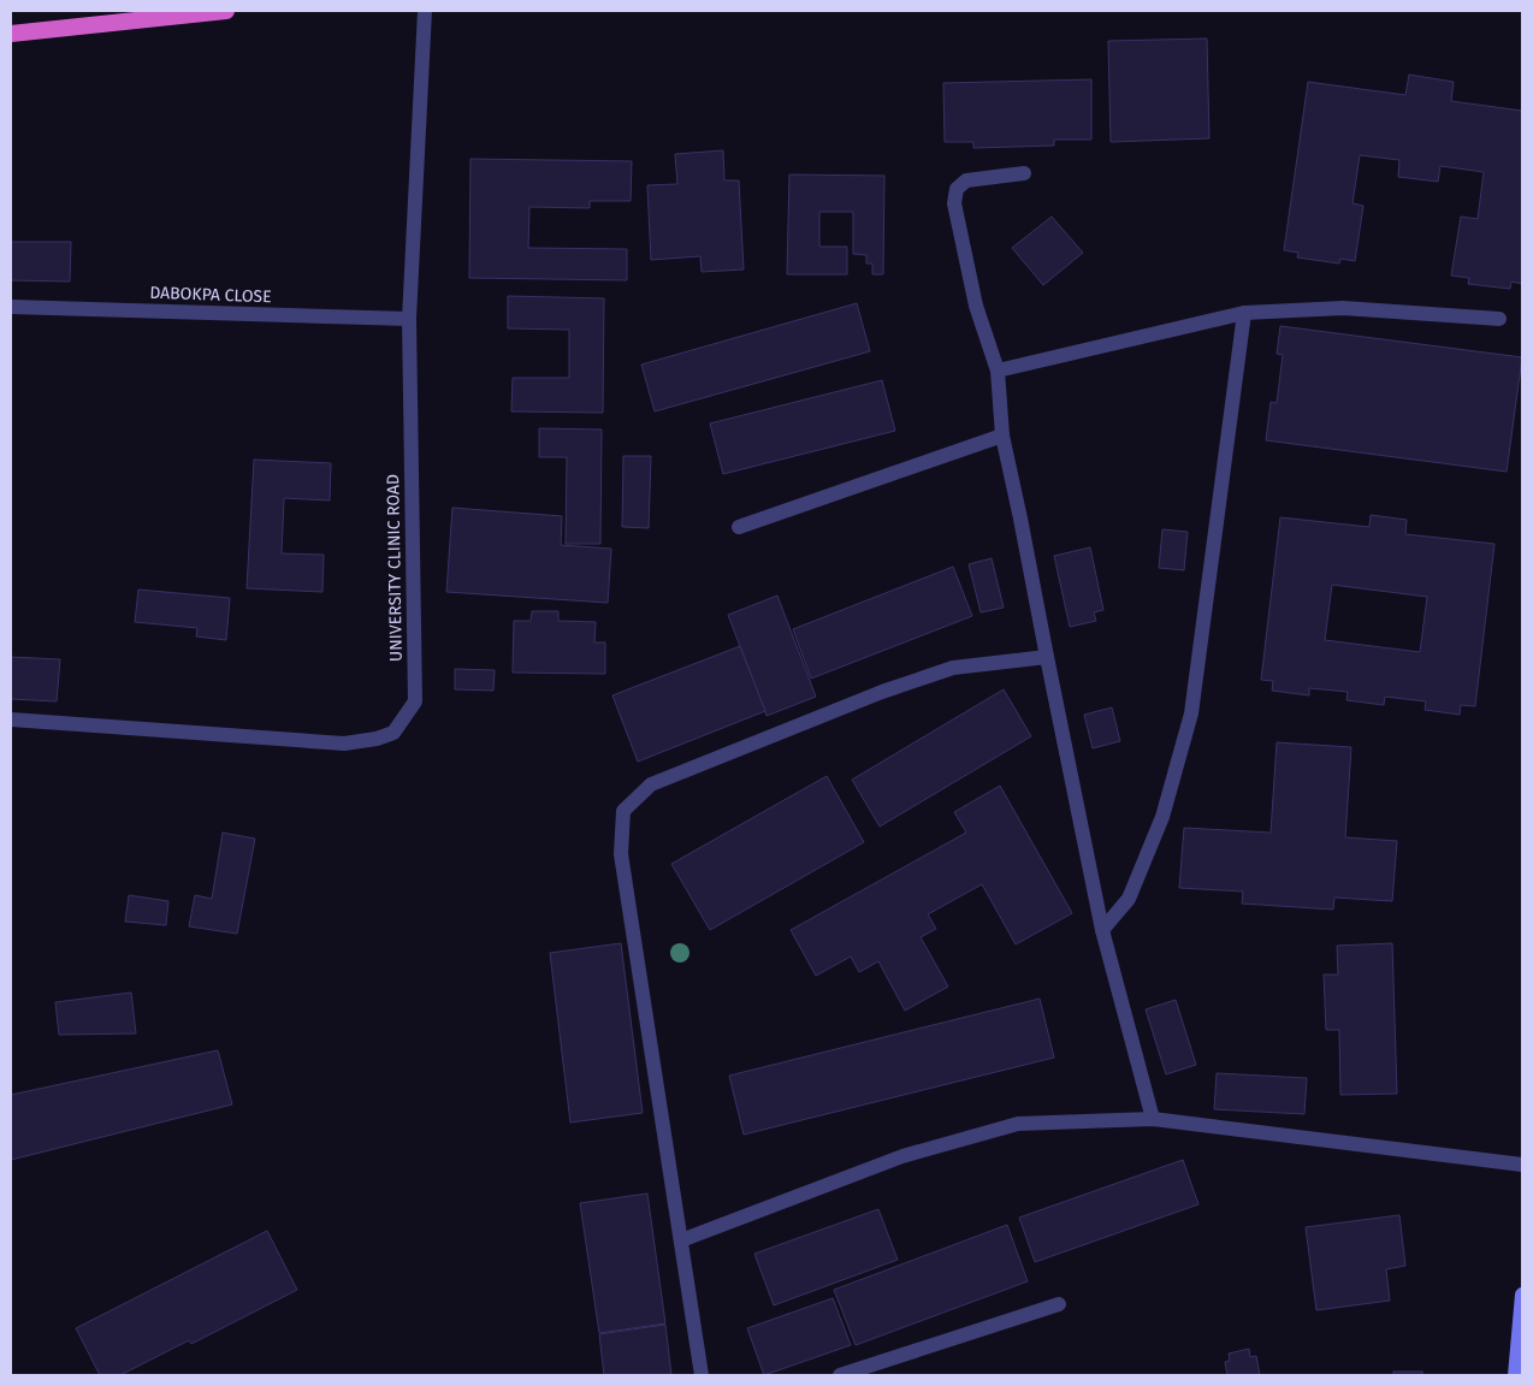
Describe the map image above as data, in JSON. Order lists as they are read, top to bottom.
{
  "streets": {
    "street": ["DABOKPA CLOSE", "UNIVERSITY CLINIC ROAD"]
  },
  "crossings": [
    ["DABOKPA CLOSE", "UNIVERSITY CLINIC ROAD"]
  ]
}
